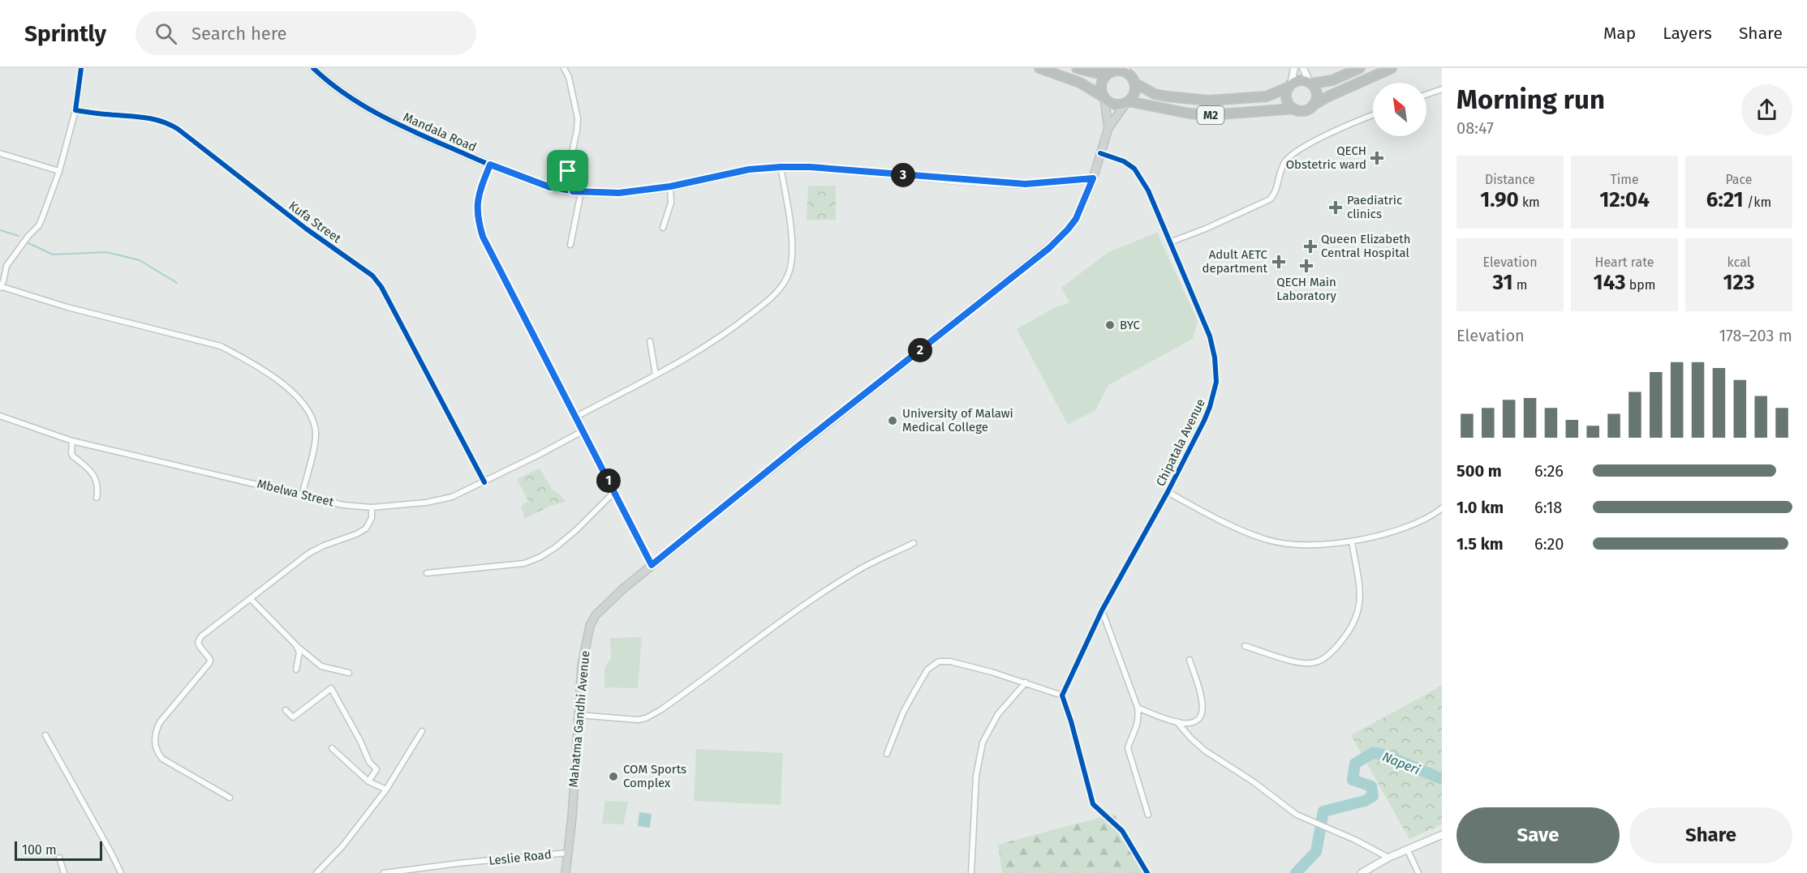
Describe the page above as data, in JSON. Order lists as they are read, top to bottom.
{
  "streets": {
    "highway": ["M2"],
    "main road": ["Mahatma Gandhi Avenue"],
    "street": [
      "Mandala Road",
      "Kufa Street",
      "Chipatala Avenue",
      "Mbelwa Street",
      "Leslie Road"
    ]
  },
  "crossings": [
    ["M2", "Mahatma Gandhi Avenue"],
    ["Mandala Road", "Mahatma Gandhi Avenue"],
    ["Kufa Street", "Mbelwa Street"],
    ["Chipatala Avenue", "Mahatma Gandhi Avenue"],
    ["Mahatma Gandhi Avenue", "Leslie Road"]
  ],
  "water": ["Naperi"],
  "places": {
    "health": [
      "QECH Obstetric ward",
      "Paediatric clinics",
      "Queen Elizabeth Central Hospital",
      "Adult AETC department",
      "QECH Main Laboratory"
    ],
    "other": ["BYC", "University of Malawi Medical College", "COM Sports Complex"]
  },
  "scale_bar": "100 m",
  "north": "top left",
  "page": {
    "header": "Sprintly",
    "search": "Search here",
    "nav": ["Map", "Layers", "Share"],
    "heading": ["Morning run", "08:47"],
    "stats": [
      ["Distance", "1.90 km"],
      ["Time", "12:04"],
      ["Pace", "6:21 /km"],
      ["Elevation", "31 m"],
      ["Heart rate", "143 bpm"],
      ["kcal", "123"]
    ],
    "pins": ["3", "2", "1"],
    "chart": ["Elevation", "178–203 m"],
    "list": [
      {
        "name": "500 m",
        "note": "6:26"
      },
      {
        "name": "1.0 km",
        "note": "6:18"
      },
      {
        "name": "1.5 km",
        "note": "6:20"
      }
    ],
    "buttons": ["Save", "Share"],
    "scale": "100 m"
  }
}
